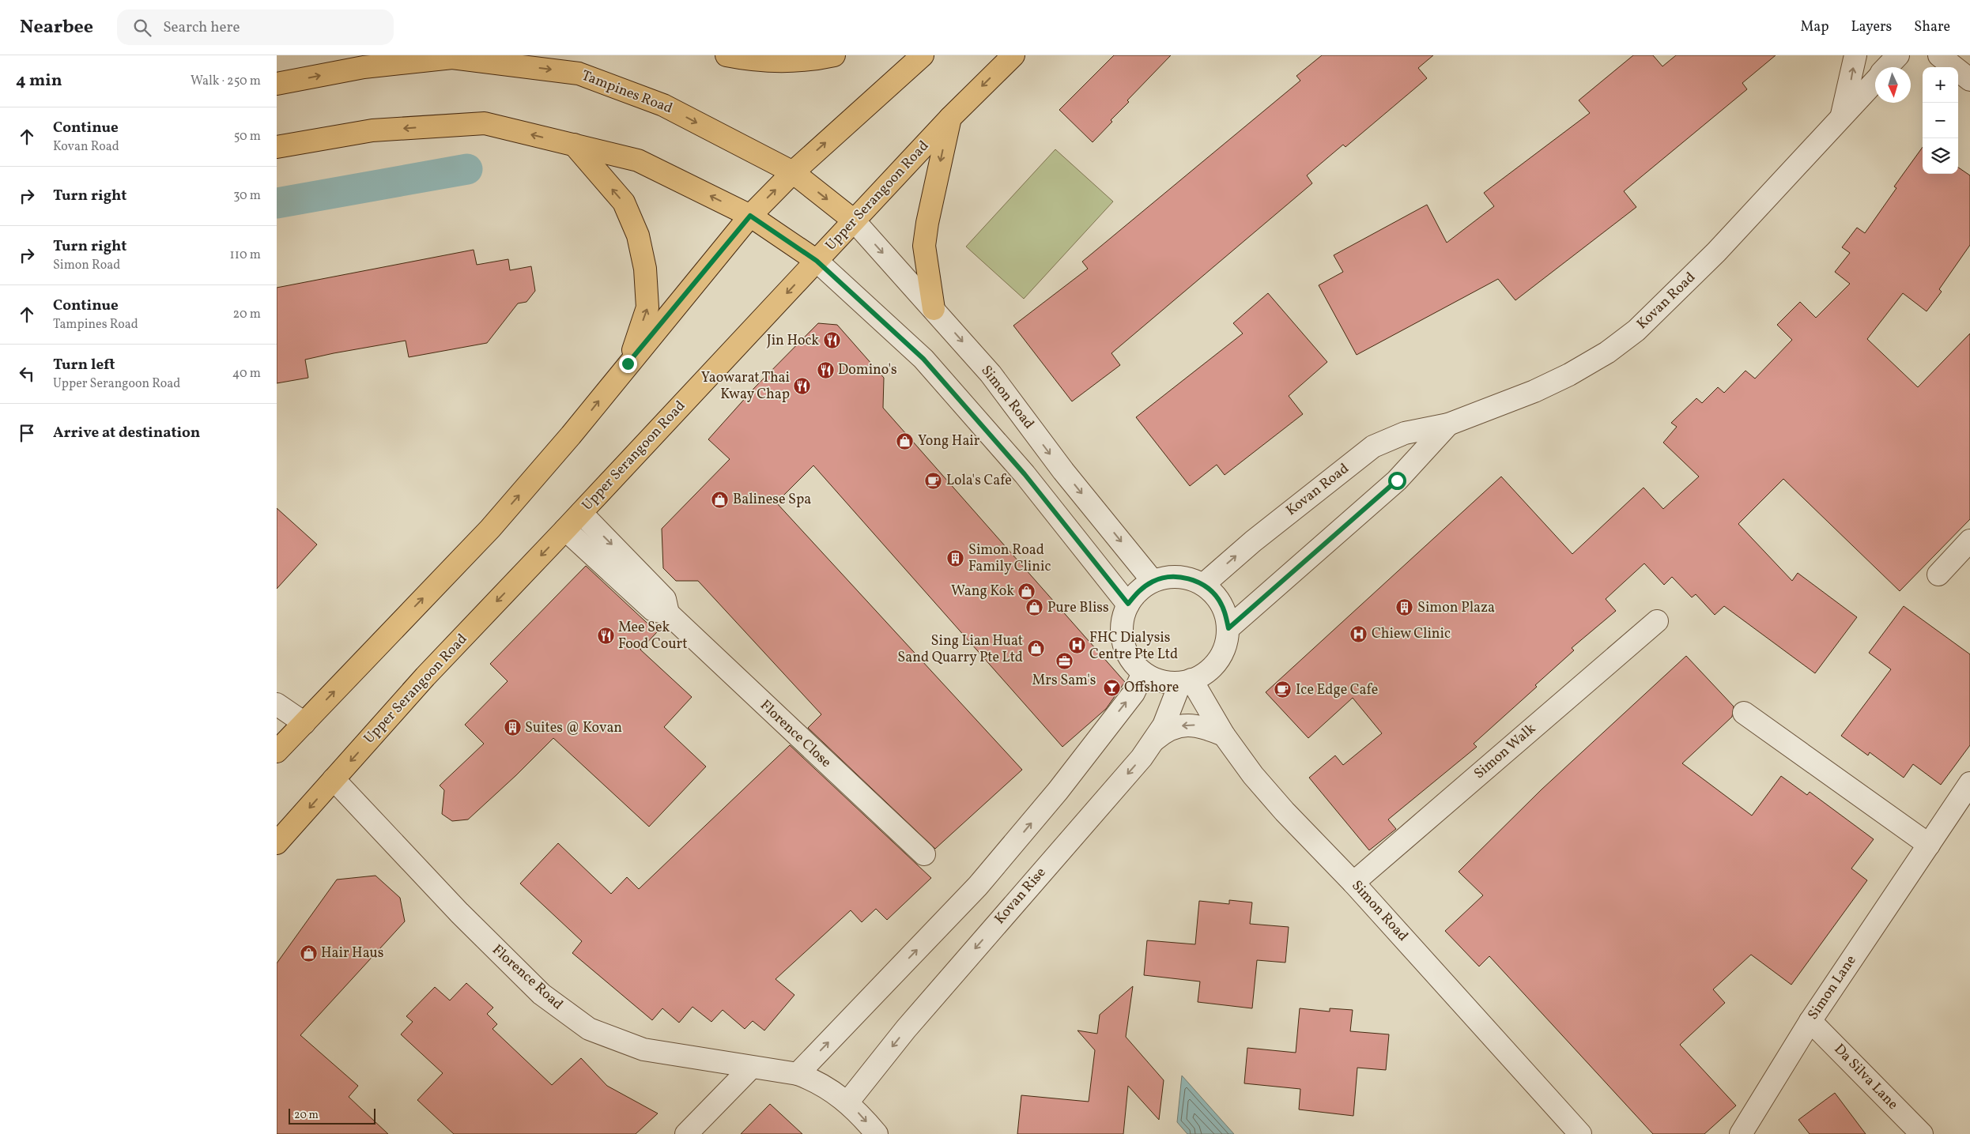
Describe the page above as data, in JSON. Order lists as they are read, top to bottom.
{
  "streets": {
    "main road": ["Tampines Road", "Upper Serangoon Road"],
    "street": [
      "Kovan Road",
      "Simon Road",
      "Florence Close",
      "Simon Walk",
      "Kovan Rise",
      "Florence Road",
      "Simon Lane",
      "Da Silva Lane"
    ]
  },
  "crossings": [
    ["Tampines Road", "Upper Serangoon Road"],
    ["Tampines Road", "Simon Road"],
    ["Upper Serangoon Road", "Simon Road"],
    ["Upper Serangoon Road", "Florence Close"],
    ["Upper Serangoon Road", "Florence Road"],
    ["Kovan Road", "Simon Road"],
    ["Kovan Road", "Kovan Rise"],
    ["Simon Road", "Simon Walk"],
    ["Simon Road", "Kovan Rise"],
    ["Kovan Rise", "Florence Road"],
    ["Simon Lane", "Da Silva Lane"]
  ],
  "places": {
    "restaurant": [
      "Jin Hock",
      "Domino's",
      "Yaowarat Thai Kway Chap",
      "Mee Sek Food Court"
    ],
    "shop": [
      "Yong Hair",
      "Balinese Spa",
      "Wang Kok",
      "Pure Bliss",
      "Sing Lian Huat Sand Quarry Pte Ltd",
      "Hair Haus"
    ],
    "cafe": ["Lola's Cafe", "Ice Edge Cafe"],
    "building": ["Simon Road Family Clinic", "Simon Plaza", "Suites @ Kovan"],
    "hospital": ["Chiew Clinic", "FHC Dialysis Centre Pte Ltd"],
    "office": ["Mrs Sam's"],
    "bar": ["Offshore"]
  },
  "scale_bar": "20 m",
  "north": "bottom",
  "page": {
    "header": "Nearbee",
    "search": "Search here",
    "nav": ["Map", "Layers", "Share"],
    "heading": ["4 min", "Walk · 250 m"],
    "map_buttons": ["+", "−"],
    "list": [
      ["Continue", "Kovan Road", "50 m"],
      ["Turn right", "30 m"],
      ["Turn right", "Simon Road", "110 m"],
      ["Continue", "Tampines Road", "20 m"],
      ["Turn left", "Upper Serangoon Road", "40 m"],
      "Arrive at destination"
    ],
    "scale": "20 m"
  }
}
